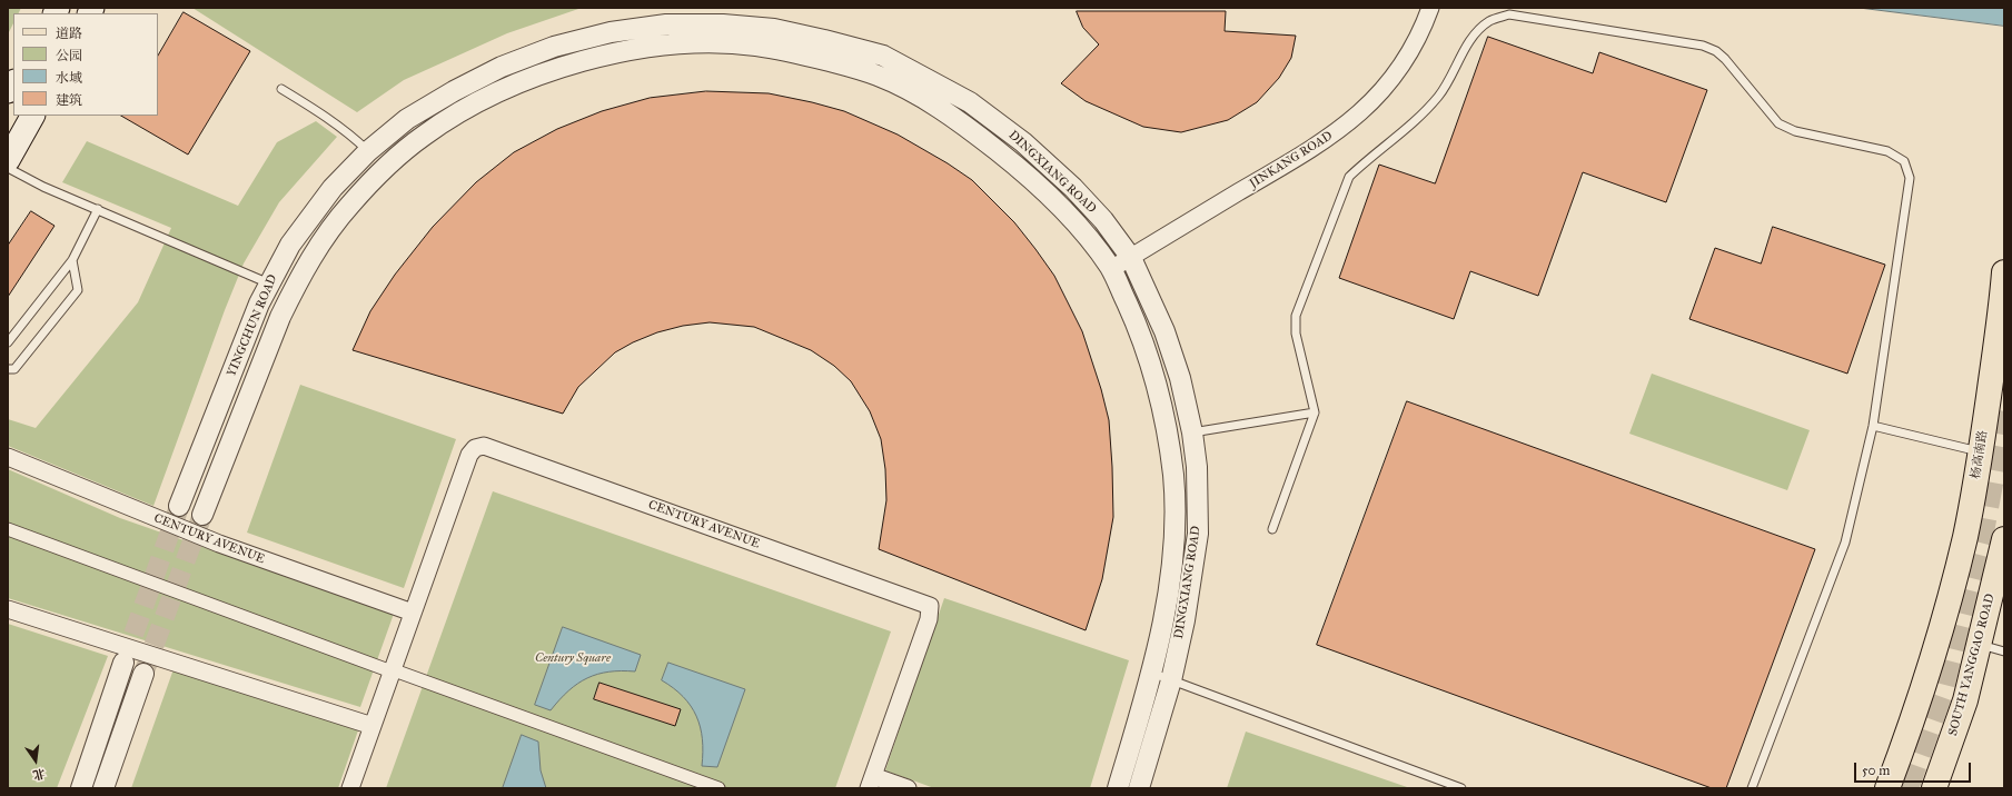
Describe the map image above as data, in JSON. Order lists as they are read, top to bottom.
{
  "streets": {
    "main road": ["杨高南路", "SOUTH YANGGAO ROAD"],
    "street": [
      "JINKANG ROAD",
      "DINGXIANG ROAD",
      "YINGCHUN ROAD",
      "CENTURY AVENUE"
    ]
  },
  "crossings": [
    ["JINKANG ROAD", "DINGXIANG ROAD"],
    ["DINGXIANG ROAD", "YINGCHUN ROAD"]
  ],
  "parks": ["Century Square"],
  "legend": [
    "道路",
    "公园",
    "水域",
    "建筑"
  ],
  "scale_bar": "50 m",
  "north": "bottom"
}
